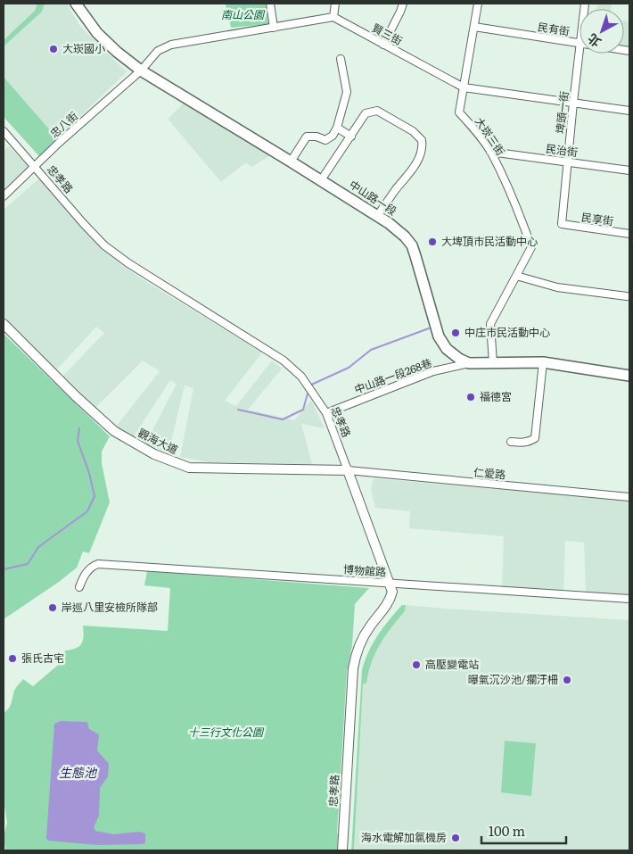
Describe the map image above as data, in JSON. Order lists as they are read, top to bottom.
{
  "streets": {
    "main road": ["中山路一段"],
    "street": [
      "民有街",
      "賢三街",
      "埤頭一街",
      "忠八街",
      "大崁三街",
      "民治街",
      "忠孝路",
      "民享街",
      "中山路一段268巷",
      "觀海大道",
      "仁愛路",
      "博物館路"
    ]
  },
  "crossings": [
    ["民有街", "大崁三街"],
    ["賢三街", "埤頭一街"],
    ["賢三街", "大崁三街"],
    ["埤頭一街", "民治街"],
    ["埤頭一街", "民享街"],
    ["忠八街", "忠孝路"],
    ["忠八街", "中山路一段"],
    ["大崁三街", "民治街"],
    ["忠孝路", "中山路一段268巷"],
    ["忠孝路", "觀海大道"],
    ["忠孝路", "仁愛路"],
    ["忠孝路", "博物館路"],
    ["中山路一段", "中山路一段268巷"],
    ["觀海大道", "仁愛路"]
  ],
  "water": ["生態池"],
  "parks": ["南山公園", "十三行文化公園"],
  "places": [
    "大崁國小",
    "大埤頂市民活動中心",
    "中庄市民活動中心",
    "福德宮",
    "岸巡八里安檢所隊部",
    "張氏古宅",
    "高壓變電站",
    "曝氣沉沙池/攔汙柵",
    "海水電解加氯機房"
  ],
  "scale_bar": "100 m",
  "north": "bottom left"
}
